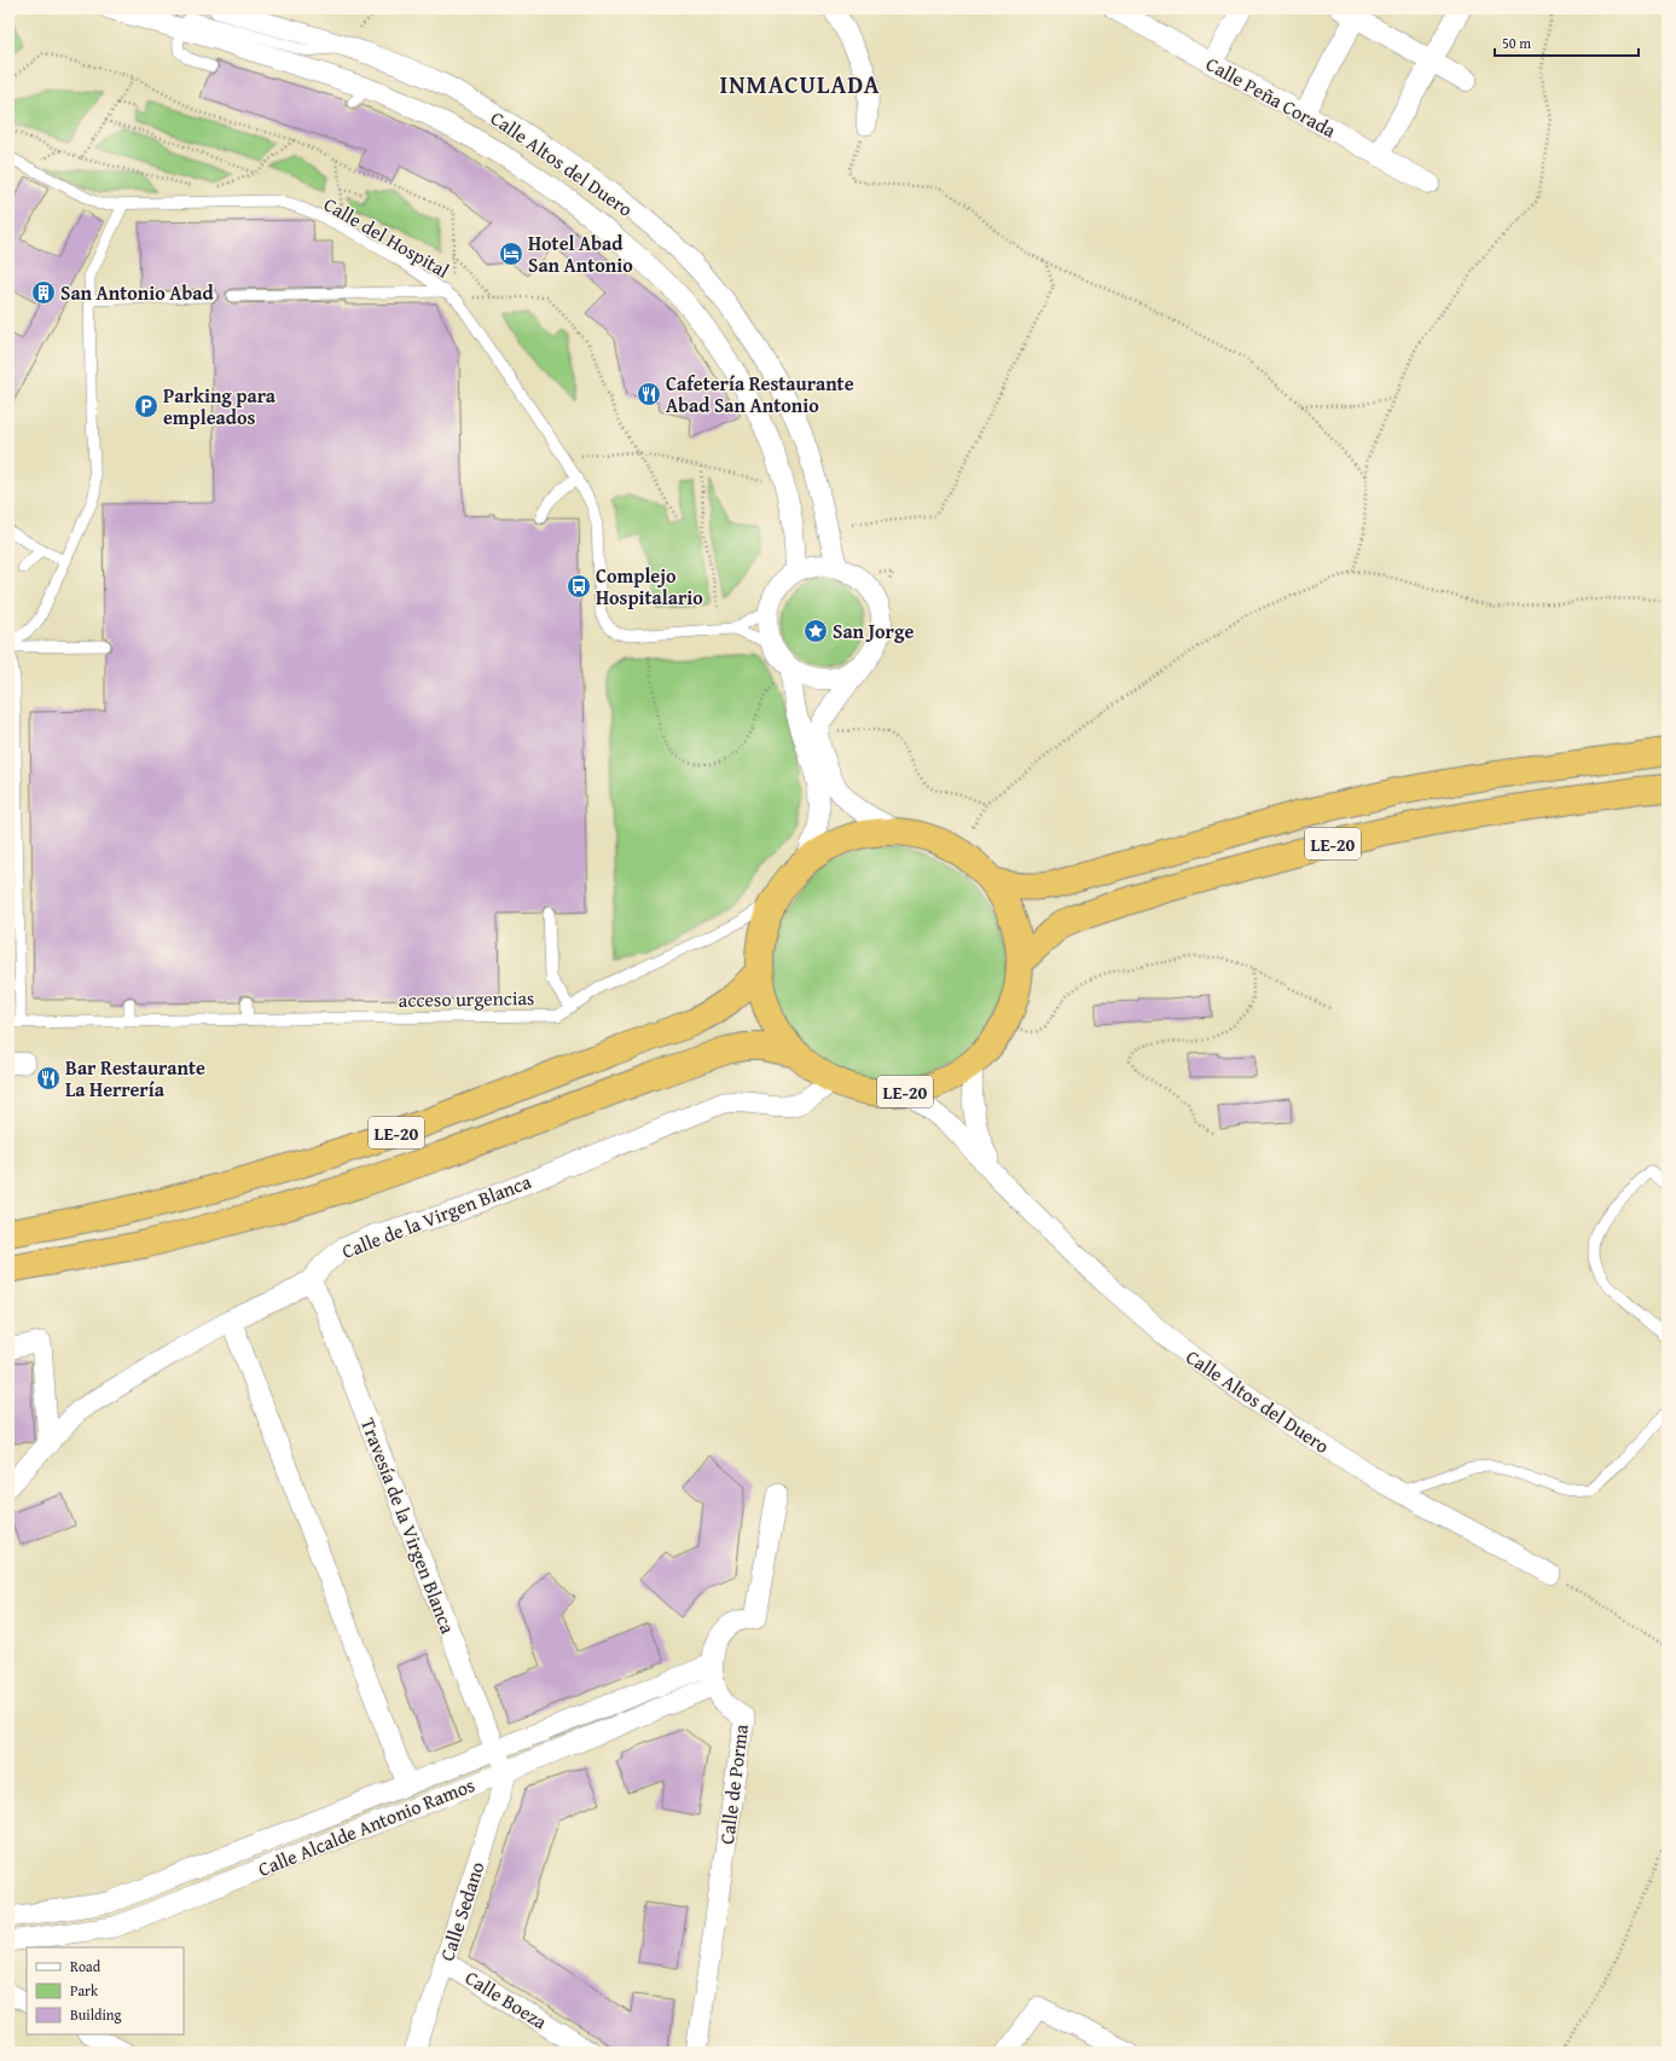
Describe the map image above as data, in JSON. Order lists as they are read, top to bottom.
{
  "streets": {
    "highway": ["LE-20"],
    "street": [
      "Calle Peña Corada",
      "Calle Altos del Duero",
      "Calle de la Virgen Blanca",
      "Travesía de la Virgen Blanca",
      "Calle de Porma",
      "Calle Alcalde Antonio Ramos",
      "Calle Sedano",
      "Calle Boeza"
    ],
    "lane": ["Calle del Hospital", "acceso urgencias"]
  },
  "crossings": [
    ["Calle Altos del Duero", "Calle del Hospital"],
    ["Calle Altos del Duero", "LE-20"],
    ["LE-20", "acceso urgencias"],
    ["LE-20", "Calle de la Virgen Blanca"],
    ["Calle de la Virgen Blanca", "Travesía de la Virgen Blanca"],
    ["Travesía de la Virgen Blanca", "Calle Alcalde Antonio Ramos"],
    ["Travesía de la Virgen Blanca", "Calle Sedano"],
    ["Calle de Porma", "Calle Alcalde Antonio Ramos"],
    ["Calle Alcalde Antonio Ramos", "Calle Sedano"],
    ["Calle Sedano", "Calle Boeza"]
  ],
  "districts": ["INMACULADA"],
  "places": {
    "hotel": ["Hotel Abad San Antonio"],
    "building": ["San Antonio Abad"],
    "restaurant": ["Cafetería Restaurante Abad San Antonio", "Bar Restaurante La Herrería"],
    "parking": ["Parking para empleados"],
    "bus stop": ["Complejo Hospitalario"],
    "place": ["San Jorge"]
  },
  "legend": ["Road", "Park", "Building"],
  "scale_bar": "50 m"
}
